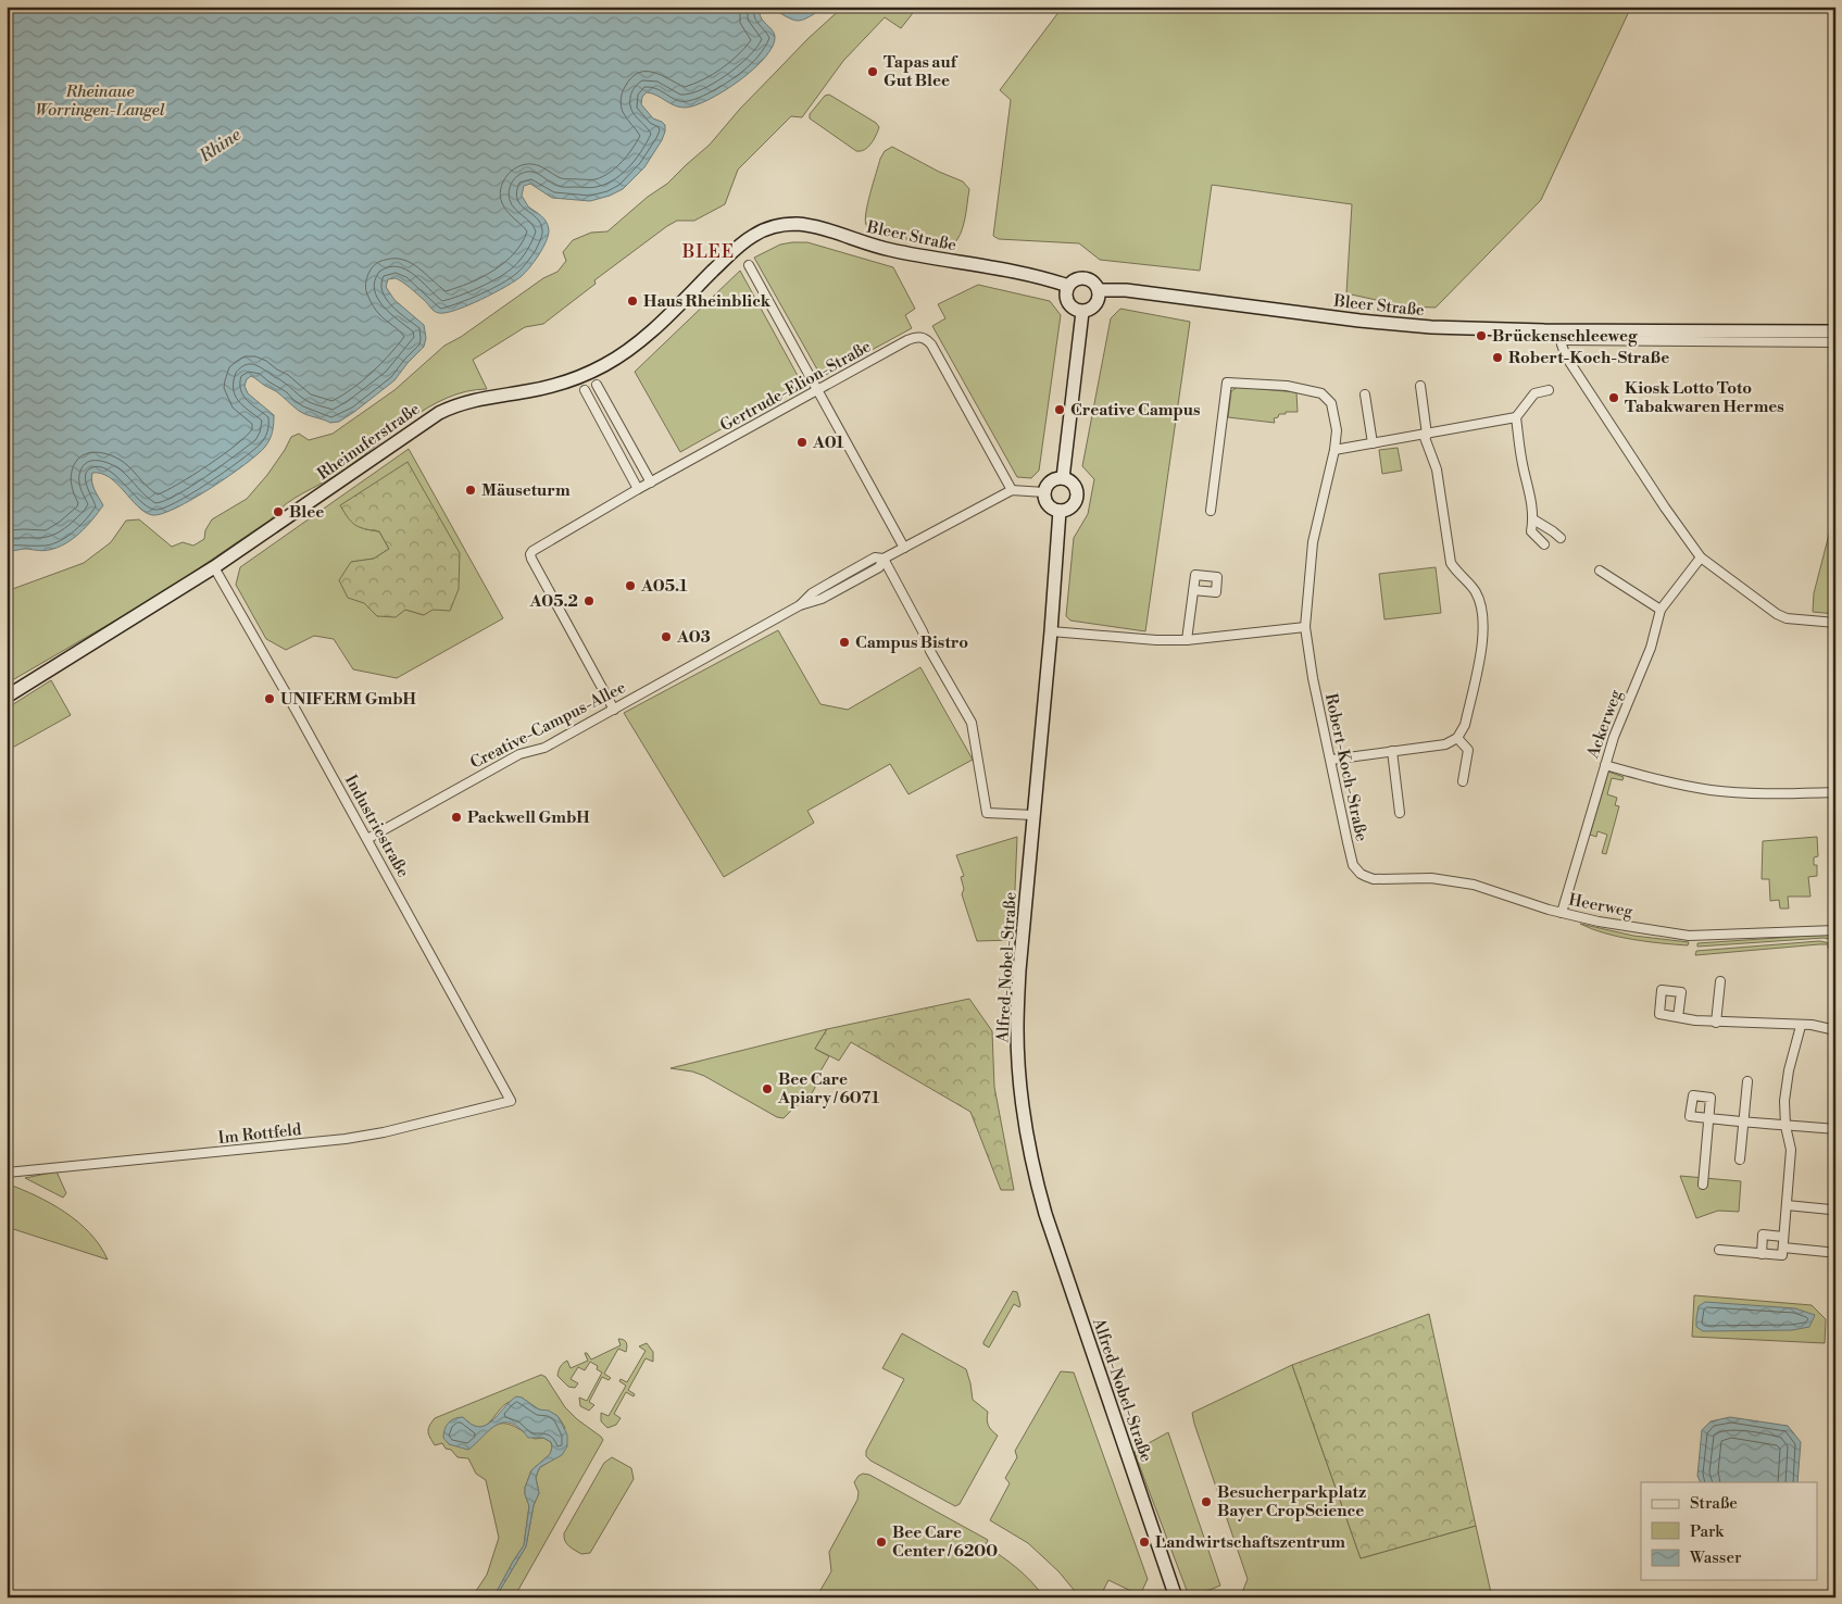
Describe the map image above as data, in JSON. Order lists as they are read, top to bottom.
{
  "streets": {
    "street": [
      "Bleer Straße",
      "Gertrude-Elion-Straße",
      "Rheinuferstraße",
      "Ackerweg",
      "Creative-Campus-Allee",
      "Robert-Koch-Straße",
      "Industriestraße",
      "Heerweg",
      "Alfred-Nobel-Straße",
      "Im Rottfeld"
    ]
  },
  "crossings": [
    ["Bleer Straße", "Rheinuferstraße"],
    ["Gertrude-Elion-Straße", "Creative-Campus-Allee"],
    ["Rheinuferstraße", "Industriestraße"],
    ["Ackerweg", "Heerweg"],
    ["Creative-Campus-Allee", "Industriestraße"],
    ["Creative-Campus-Allee", "Alfred-Nobel-Straße"],
    ["Robert-Koch-Straße", "Heerweg"],
    ["Industriestraße", "Im Rottfeld"]
  ],
  "districts": ["BLEE"],
  "water": ["Rhine"],
  "parks": ["Rheinaue Worringen-Langel"],
  "places": [
    "Tapas auf Gut Blee",
    "Haus Rheinblick",
    "Brückenschleeweg",
    "Robert-Koch-Straße",
    "Kiosk Lotto Toto Tabakwaren Hermes",
    "Creative Campus",
    "A01",
    "Mäuseturm",
    "Blee",
    "A05.1",
    "A05.2",
    "A03",
    "Campus Bistro",
    "UNIFERM GmbH",
    "Packwell GmbH",
    "Bee Care Apiary / 6071",
    "Besucherparkplatz Bayer CropScience",
    "Bee Care Center / 6200",
    "Landwirtschaftszentrum"
  ],
  "legend": ["Straße", "Park", "Wasser"]
}
